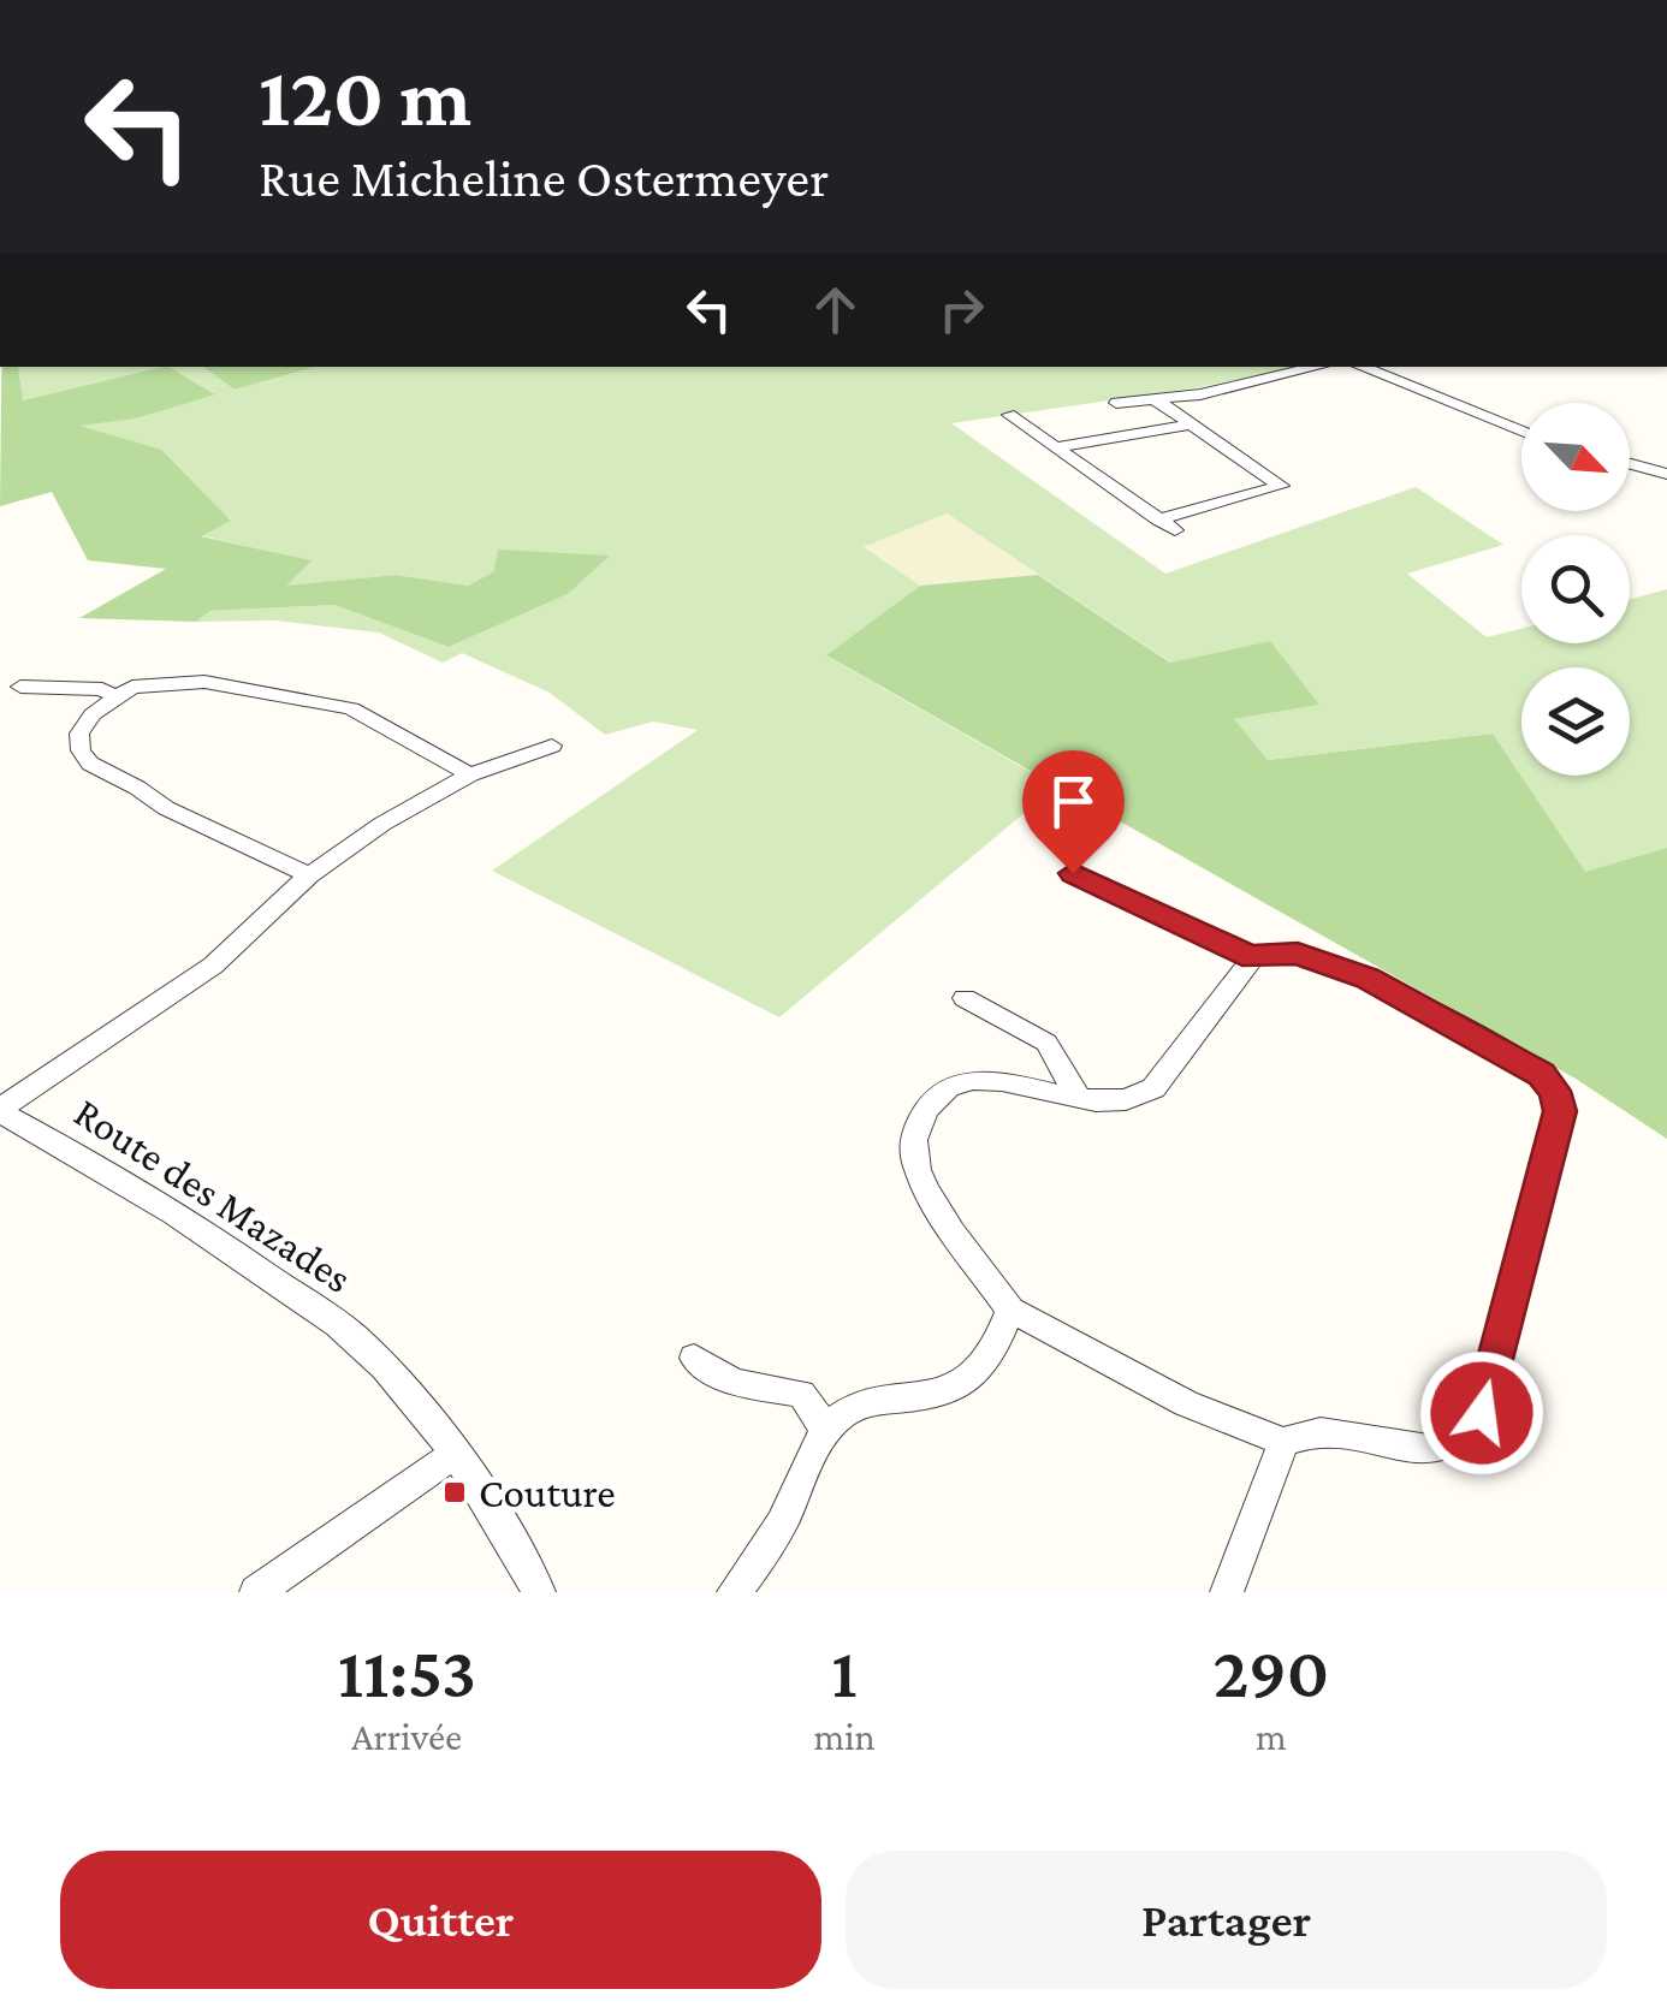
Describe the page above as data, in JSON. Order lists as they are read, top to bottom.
{
  "streets": {
    "street": ["Route des Mazades"]
  },
  "places": {
    "transit": ["Couture"]
  },
  "north": "bottom right",
  "page": {
    "turn": ["120 m", "Rue Micheline Ostermeyer"],
    "eta": [
      "11:53",
      "Arrivée",
      "1",
      "min",
      "290",
      "m"
    ],
    "buttons": ["Quitter", "Partager"]
  }
}
